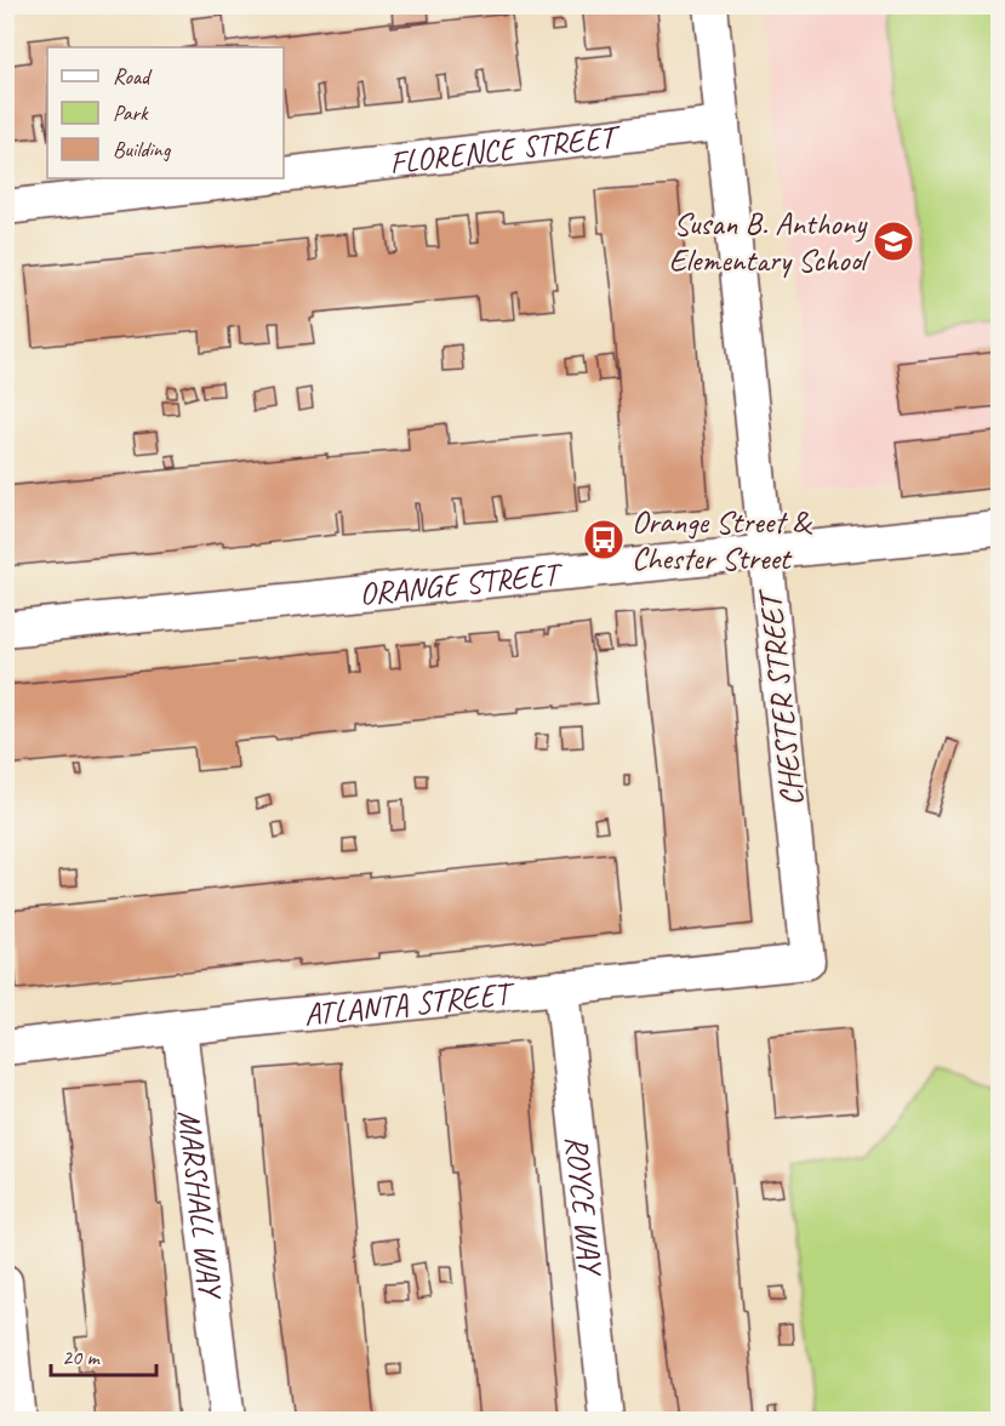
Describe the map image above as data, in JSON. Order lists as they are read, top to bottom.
{
  "streets": {
    "street": [
      "FLORENCE STREET",
      "ORANGE STREET",
      "CHESTER STREET",
      "ATLANTA STREET",
      "MARSHALL WAY",
      "ROYCE WAY"
    ]
  },
  "crossings": [
    ["FLORENCE STREET", "CHESTER STREET"],
    ["ORANGE STREET", "CHESTER STREET"],
    ["CHESTER STREET", "ATLANTA STREET"],
    ["ATLANTA STREET", "MARSHALL WAY"],
    ["ATLANTA STREET", "ROYCE WAY"]
  ],
  "places": {
    "school or university": ["Susan B. Anthony Elementary School"],
    "bus stop": ["Orange Street & Chester Street"]
  },
  "legend": ["Road", "Park", "Building"],
  "scale_bar": "20 m"
}
